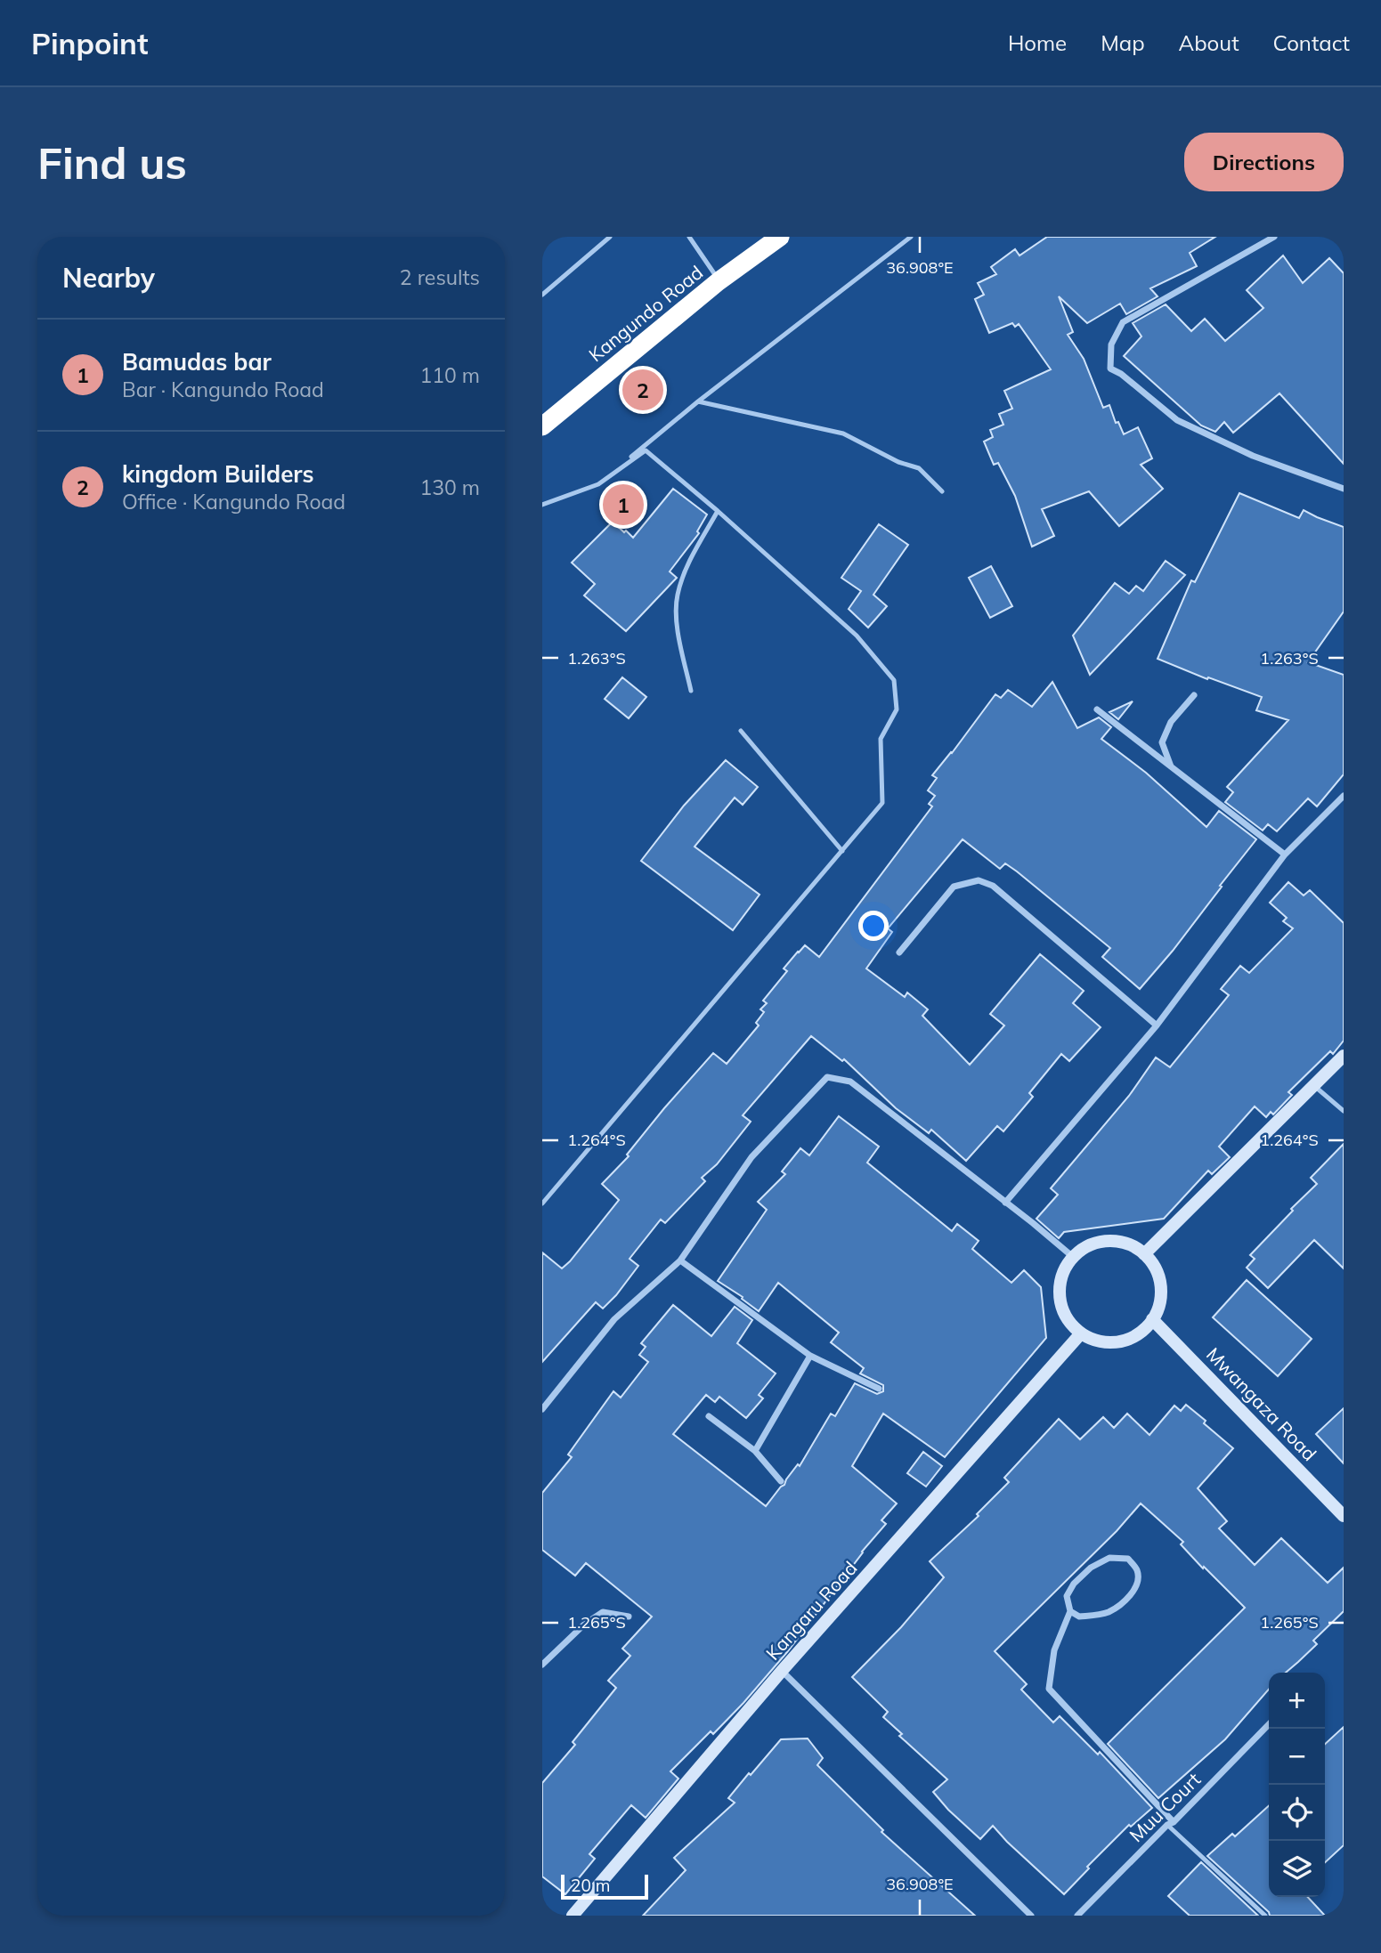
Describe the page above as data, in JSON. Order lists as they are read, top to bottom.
{
  "streets": {
    "highway": ["Kangundo Road"],
    "main road": ["Mwangaza Road", "Kangaru Road"],
    "street": ["Muu Court"]
  },
  "crossings": [
    ["Mwangaza Road", "Kangaru Road"]
  ],
  "scale_bar": "20 m",
  "page": {
    "header": "Pinpoint",
    "nav": [
      "Home",
      "Map",
      "About",
      "Contact"
    ],
    "buttons": "Directions",
    "title": "Find us",
    "heading": ["Nearby", "2 results"],
    "list": [
      {
        "mark": "1",
        "name": "Bamudas bar",
        "note": "Bar · Kangundo Road",
        "value": "110 m"
      },
      {
        "mark": "2",
        "name": "kingdom Builders",
        "note": "Office · Kangundo Road",
        "value": "130 m"
      }
    ],
    "pins": ["2", "1"],
    "map_buttons": ["+", "−"],
    "scale": "20 m"
  },
  "coordinates": [
    "36.908°E",
    "1.263°S",
    "1.264°S",
    "1.265°S"
  ]
}
